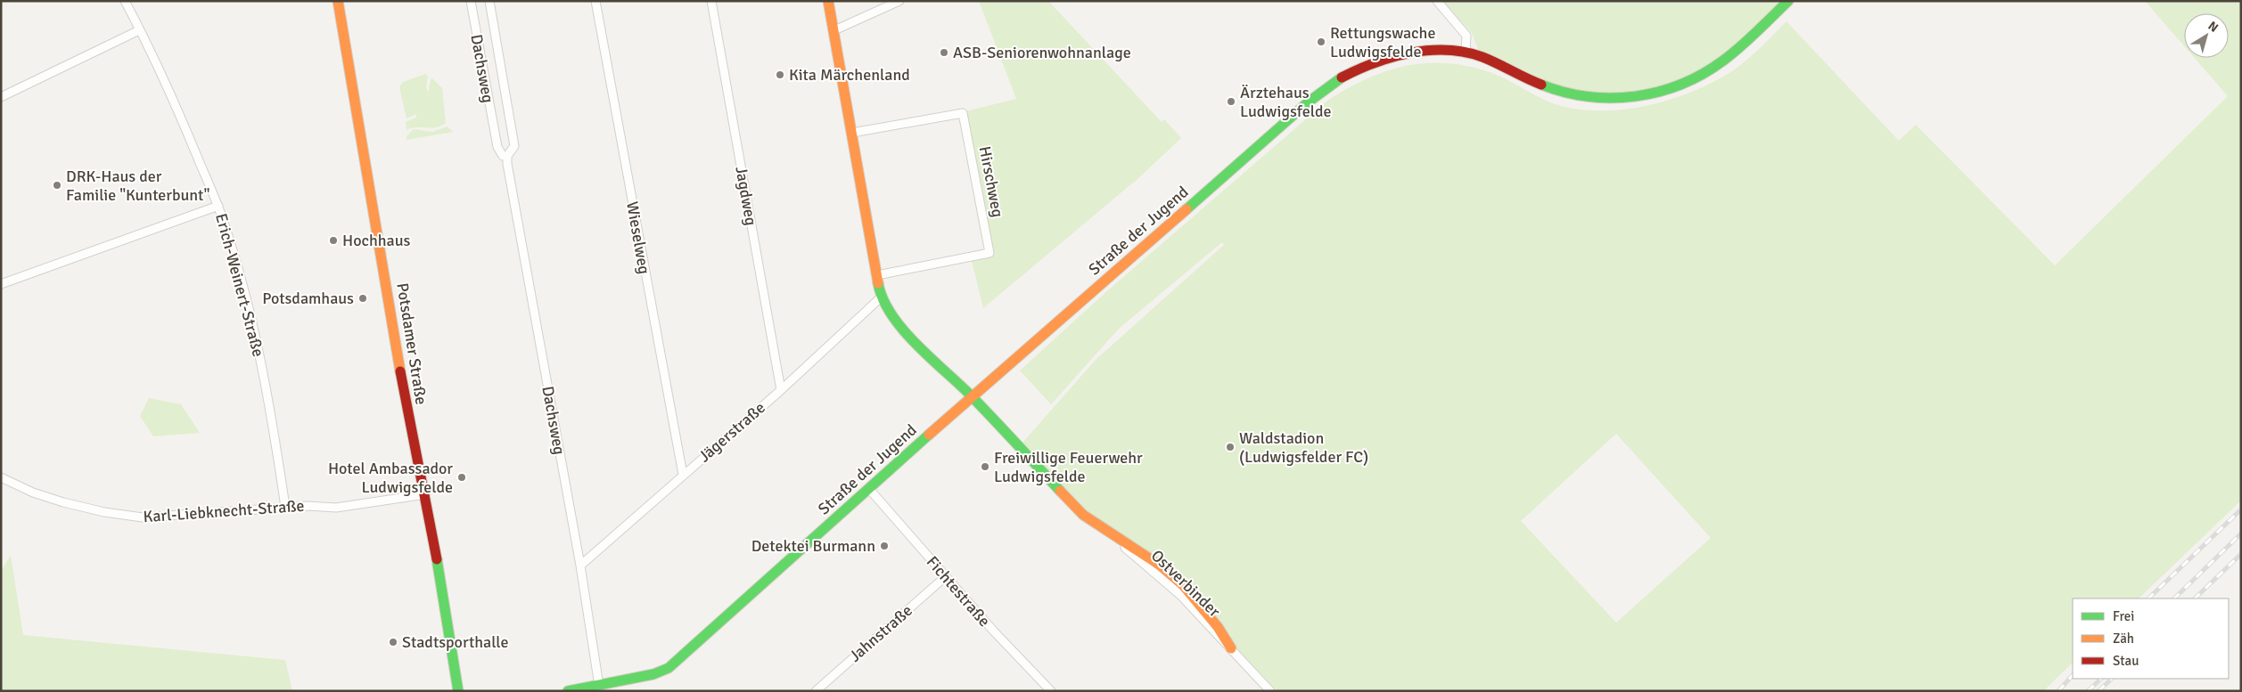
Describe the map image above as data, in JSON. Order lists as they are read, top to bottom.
{
  "streets": {
    "street": [
      "Dachsweg",
      "Hirschweg",
      "Jagdweg",
      "Straße der Jugend",
      "Wieselweg",
      "Erich-Weinert-Straße",
      "Potsdamer Straße",
      "Jägerstraße",
      "Karl-Liebknecht-Straße",
      "Ostverbinder",
      "Fichtestraße",
      "Jahnstraße"
    ]
  },
  "crossings": [
    ["Dachsweg", "Straße der Jugend"],
    ["Dachsweg", "Jägerstraße"],
    ["Jagdweg", "Jägerstraße"],
    ["Straße der Jugend", "Ostverbinder"],
    ["Straße der Jugend", "Fichtestraße"],
    ["Wieselweg", "Jägerstraße"],
    ["Erich-Weinert-Straße", "Karl-Liebknecht-Straße"],
    ["Potsdamer Straße", "Karl-Liebknecht-Straße"],
    ["Fichtestraße", "Jahnstraße"]
  ],
  "places": [
    "Rettungswache Ludwigsfelde",
    "ASB-Seniorenwohnanlage",
    "Kita Märchenland",
    "Ärztehaus Ludwigsfelde",
    "DRK-Haus der Familie \"Kunterbunt\"",
    "Hochhaus",
    "Potsdamhaus",
    "Waldstadion (Ludwigsfelder FC)",
    "Freiwillige Feuerwehr Ludwigsfelde",
    "Hotel Ambassador Ludwigsfelde",
    "Detektei Burmann",
    "Stadtsporthalle"
  ],
  "legend": ["Frei", "Zäh", "Stau"],
  "north": "top right"
}
